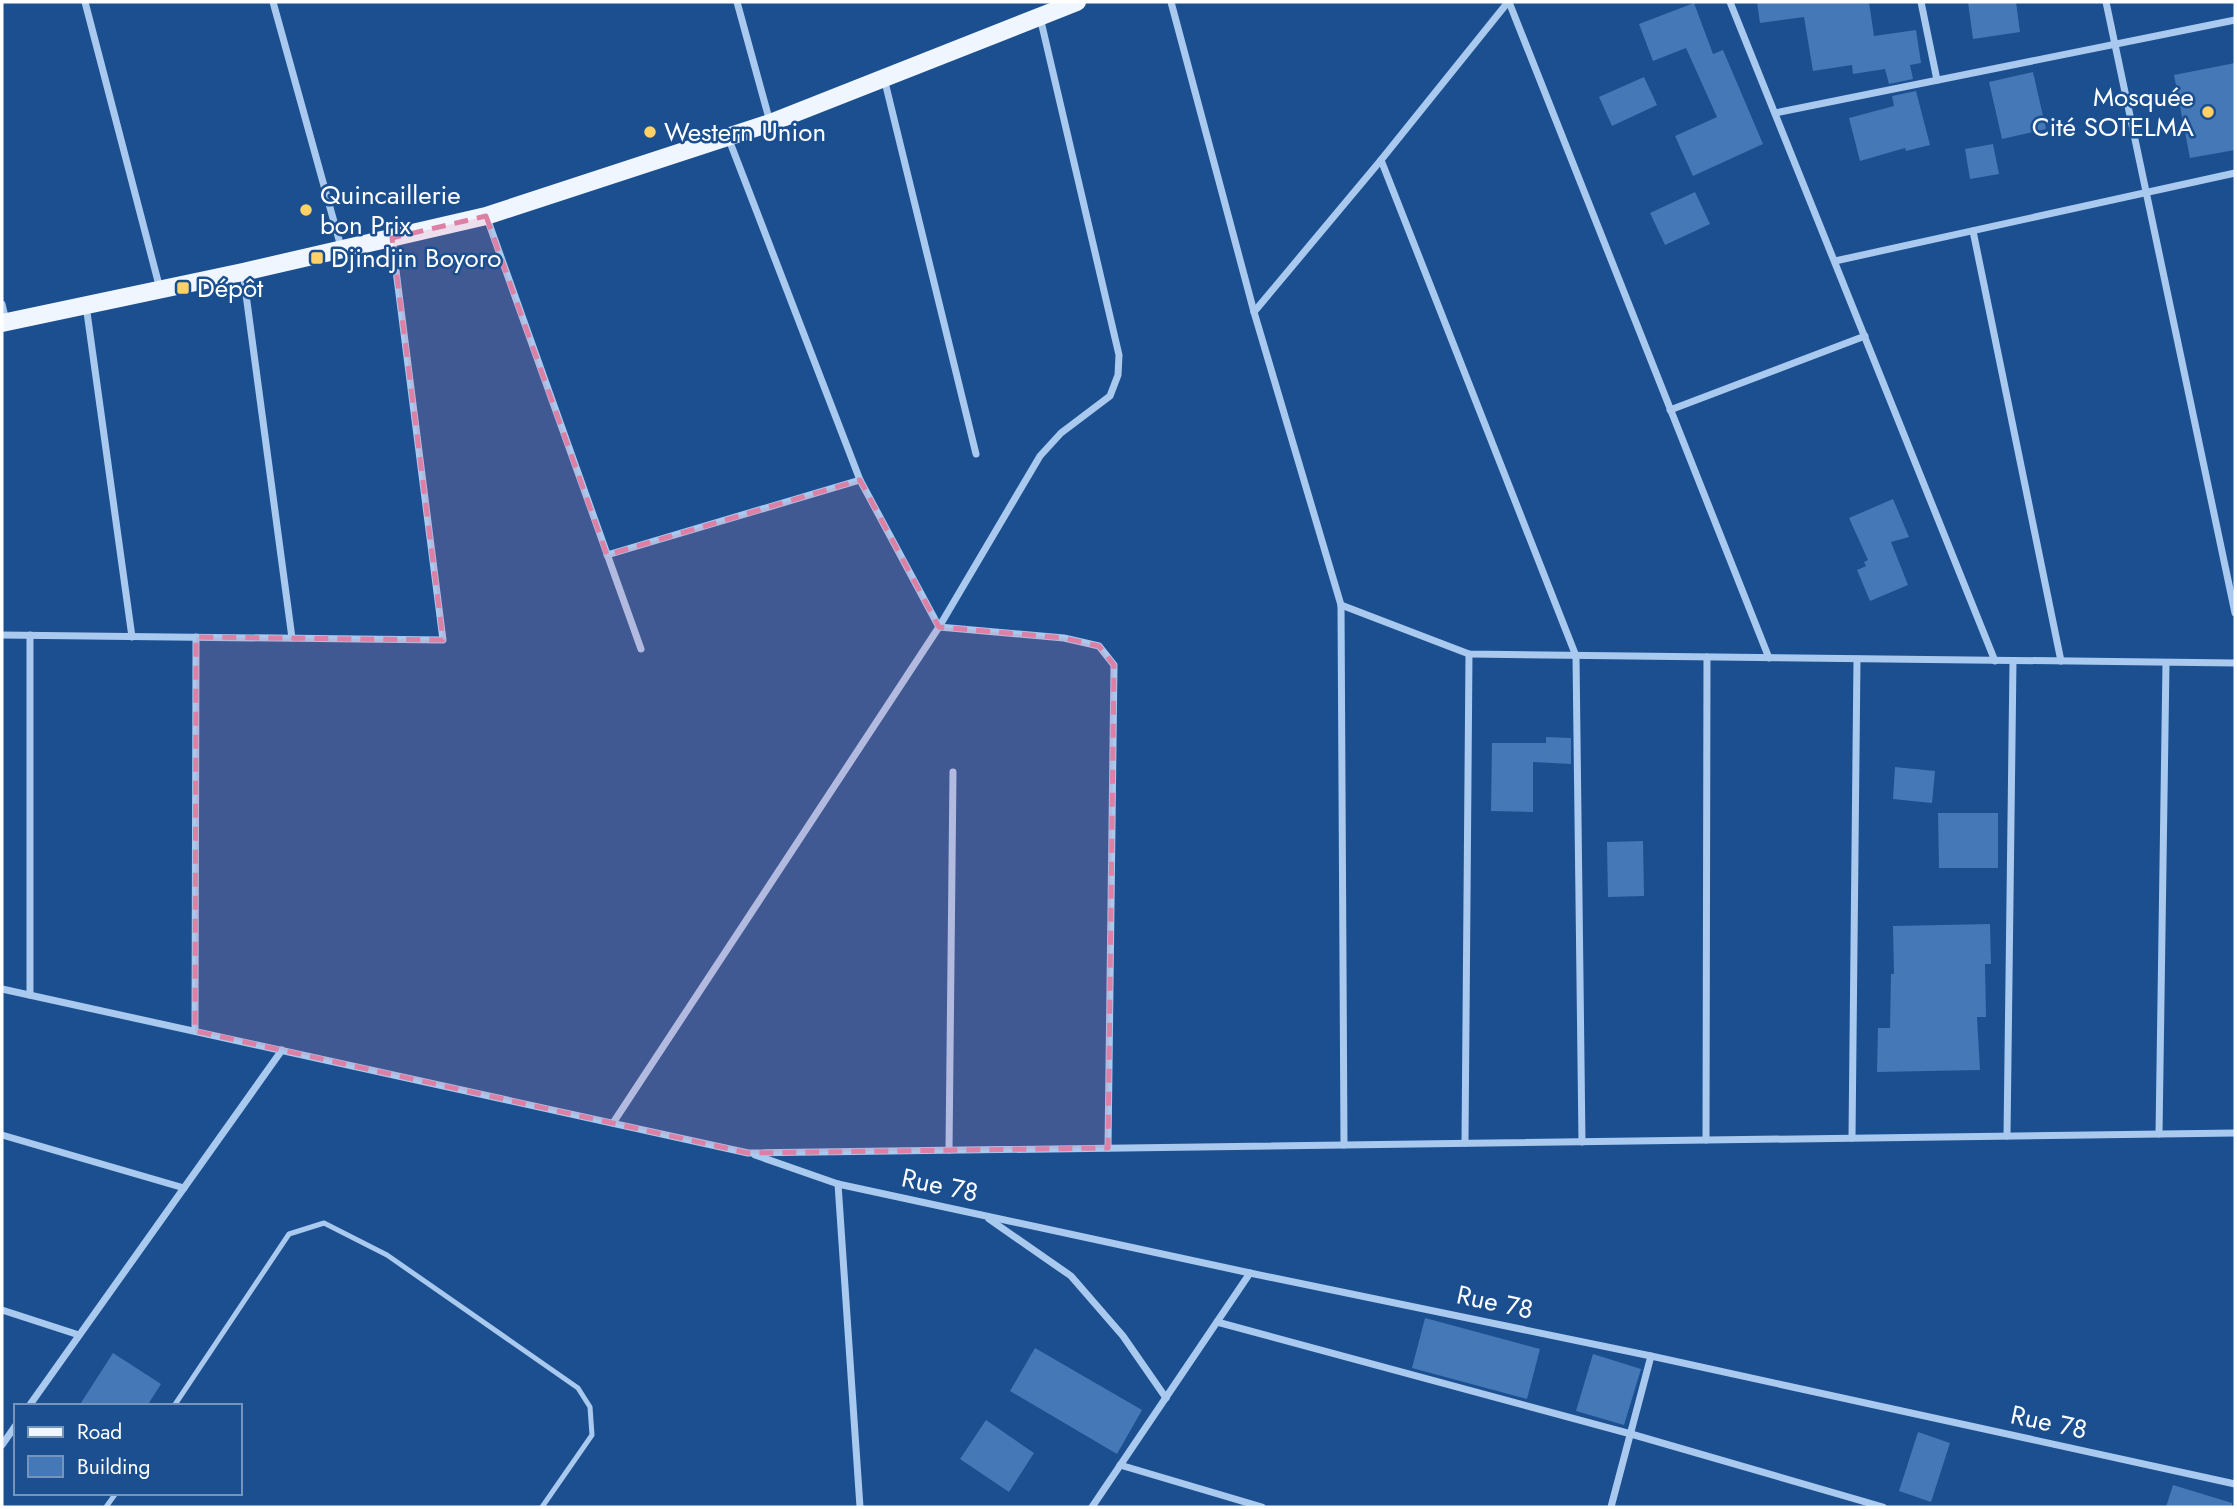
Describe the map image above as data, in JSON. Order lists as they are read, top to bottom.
{
  "streets": {
    "street": ["Rue 78"]
  },
  "places": {
    "other": ["Mosquée Cité SOTELMA", "Western Union", "Quincaillerie bon Prix"],
    "transit": ["Djindjin Boyoro", "Dépôt"]
  },
  "legend": ["Road", "Building"]
}
